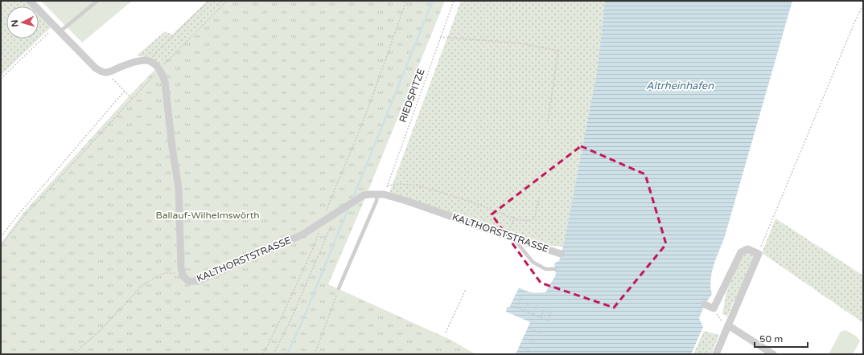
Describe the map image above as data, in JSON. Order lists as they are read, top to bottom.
{
  "streets": {
    "street": ["KALTHORSTSTRASSE"],
    "path": ["RIEDSPITZE"]
  },
  "crossings": [
    ["RIEDSPITZE", "KALTHORSTSTRASSE"]
  ],
  "water": ["Altrheinhafen"],
  "parks": ["Ballauf-Wilhelmswörth"],
  "scale_bar": "50 m",
  "north": "left"
}
